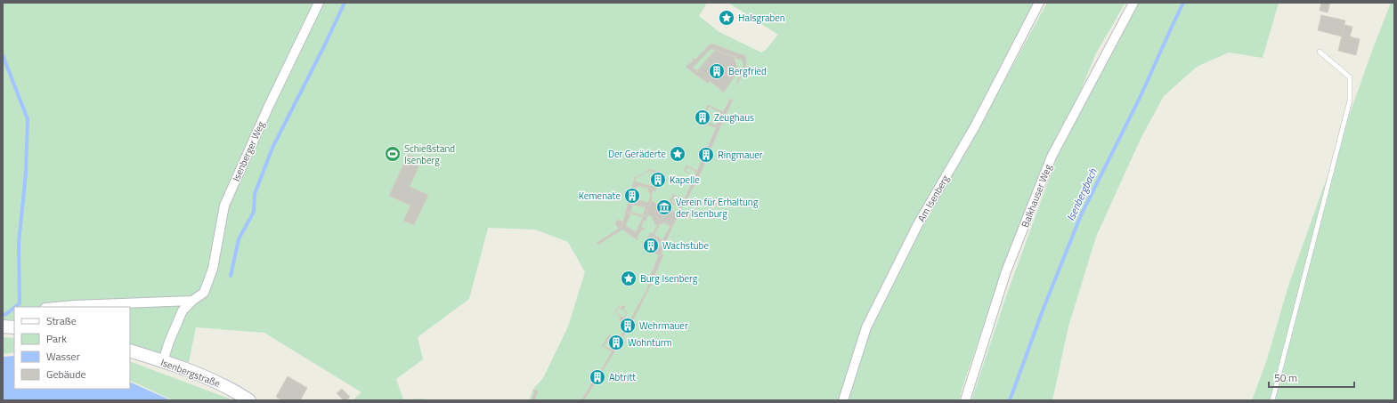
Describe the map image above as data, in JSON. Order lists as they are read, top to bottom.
{
  "streets": {
    "main road": ["Isenbergstraße"],
    "street": ["Isenberger Weg", "Balkhauser Weg", "Am Isenberg"]
  },
  "crossings": [
    ["Isenberger Weg", "Isenbergstraße"]
  ],
  "water": ["Isenbergbach"],
  "places": {
    "place": ["Halsgraben", "Der Geräderte", "Burg Isenberg"],
    "building": [
      "Bergfried",
      "Zeughaus",
      "Ringmauer",
      "Kapelle",
      "Kemenate",
      "Wachstube",
      "Wehrmauer",
      "Wohnturm",
      "Abtritt"
    ],
    "sports": ["Schießstand Isenberg"],
    "museum": ["Verein für Erhaltung der Isenburg"]
  },
  "legend": [
    "Straße",
    "Park",
    "Wasser",
    "Gebäude"
  ],
  "scale_bar": "50 m"
}
